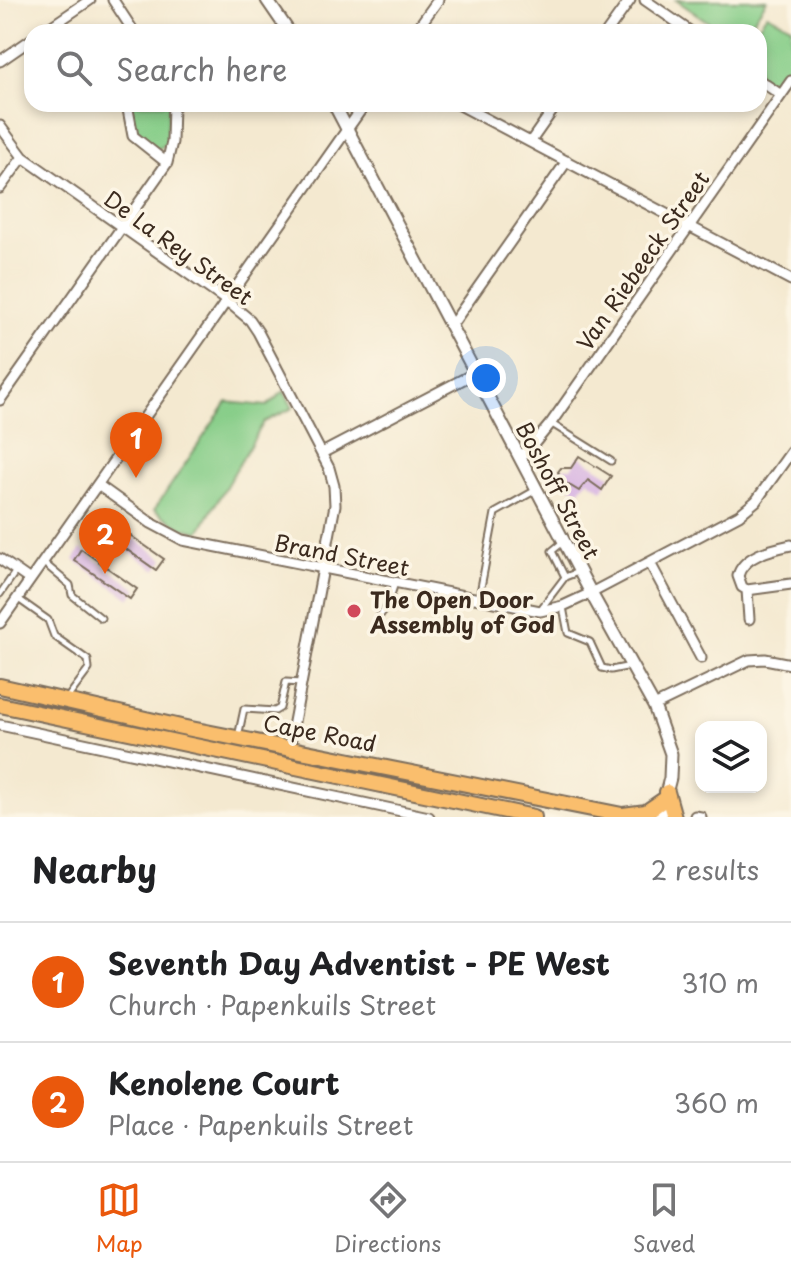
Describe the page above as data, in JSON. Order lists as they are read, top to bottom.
{
  "streets": {
    "main road": ["Cape Road"],
    "street": [
      "De La Rey Street",
      "Van Riebeeck Street",
      "Boshoff Street",
      "Brand Street"
    ]
  },
  "crossings": [
    ["De La Rey Street", "Brand Street"],
    ["De La Rey Street", "Cape Road"],
    ["Van Riebeeck Street", "Boshoff Street"],
    ["Boshoff Street", "Brand Street"]
  ],
  "places": ["The Open Door Assembly of God"],
  "page": {
    "search": "Search here",
    "pins": ["1", "2"],
    "heading": ["Nearby", "2 results"],
    "list": [
      {
        "mark": "1",
        "name": "Seventh Day Adventist - PE West",
        "note": "Church · Papenkuils Street",
        "value": "310 m"
      },
      {
        "mark": "2",
        "name": "Kenolene Court",
        "note": "Place · Papenkuils Street",
        "value": "360 m"
      }
    ],
    "nav": ["Map", "Directions", "Saved"]
  }
}
